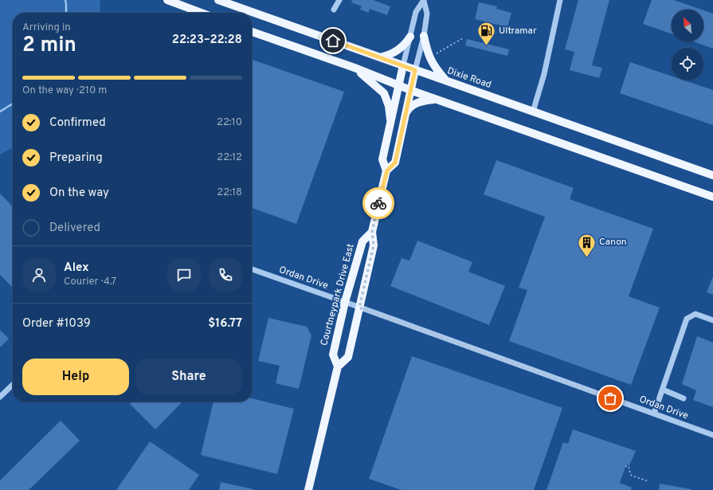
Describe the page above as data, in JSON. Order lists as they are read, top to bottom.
{
  "streets": {
    "main road": ["Dixie Road", "Courtneypark Drive East"],
    "street": ["Ordan Drive"]
  },
  "crossings": [
    ["Dixie Road", "Courtneypark Drive East"],
    ["Ordan Drive", "Courtneypark Drive East"]
  ],
  "places": {
    "fuel station": ["Ultramar"],
    "building": ["Canon"]
  },
  "north": "top left",
  "page": {
    "heading": ["2 min", "Arriving in", "22:23–22:28"],
    "panel": [
      "Alex",
      "Courier · 4.7",
      "Order #1039",
      "$16.77"
    ],
    "bar": "On the way · 210 m",
    "list": [
      ["Confirmed", "22:10"],
      ["Preparing", "22:12"],
      ["On the way", "22:18"],
      "Delivered"
    ],
    "buttons": ["Help", "Share"]
  }
}
